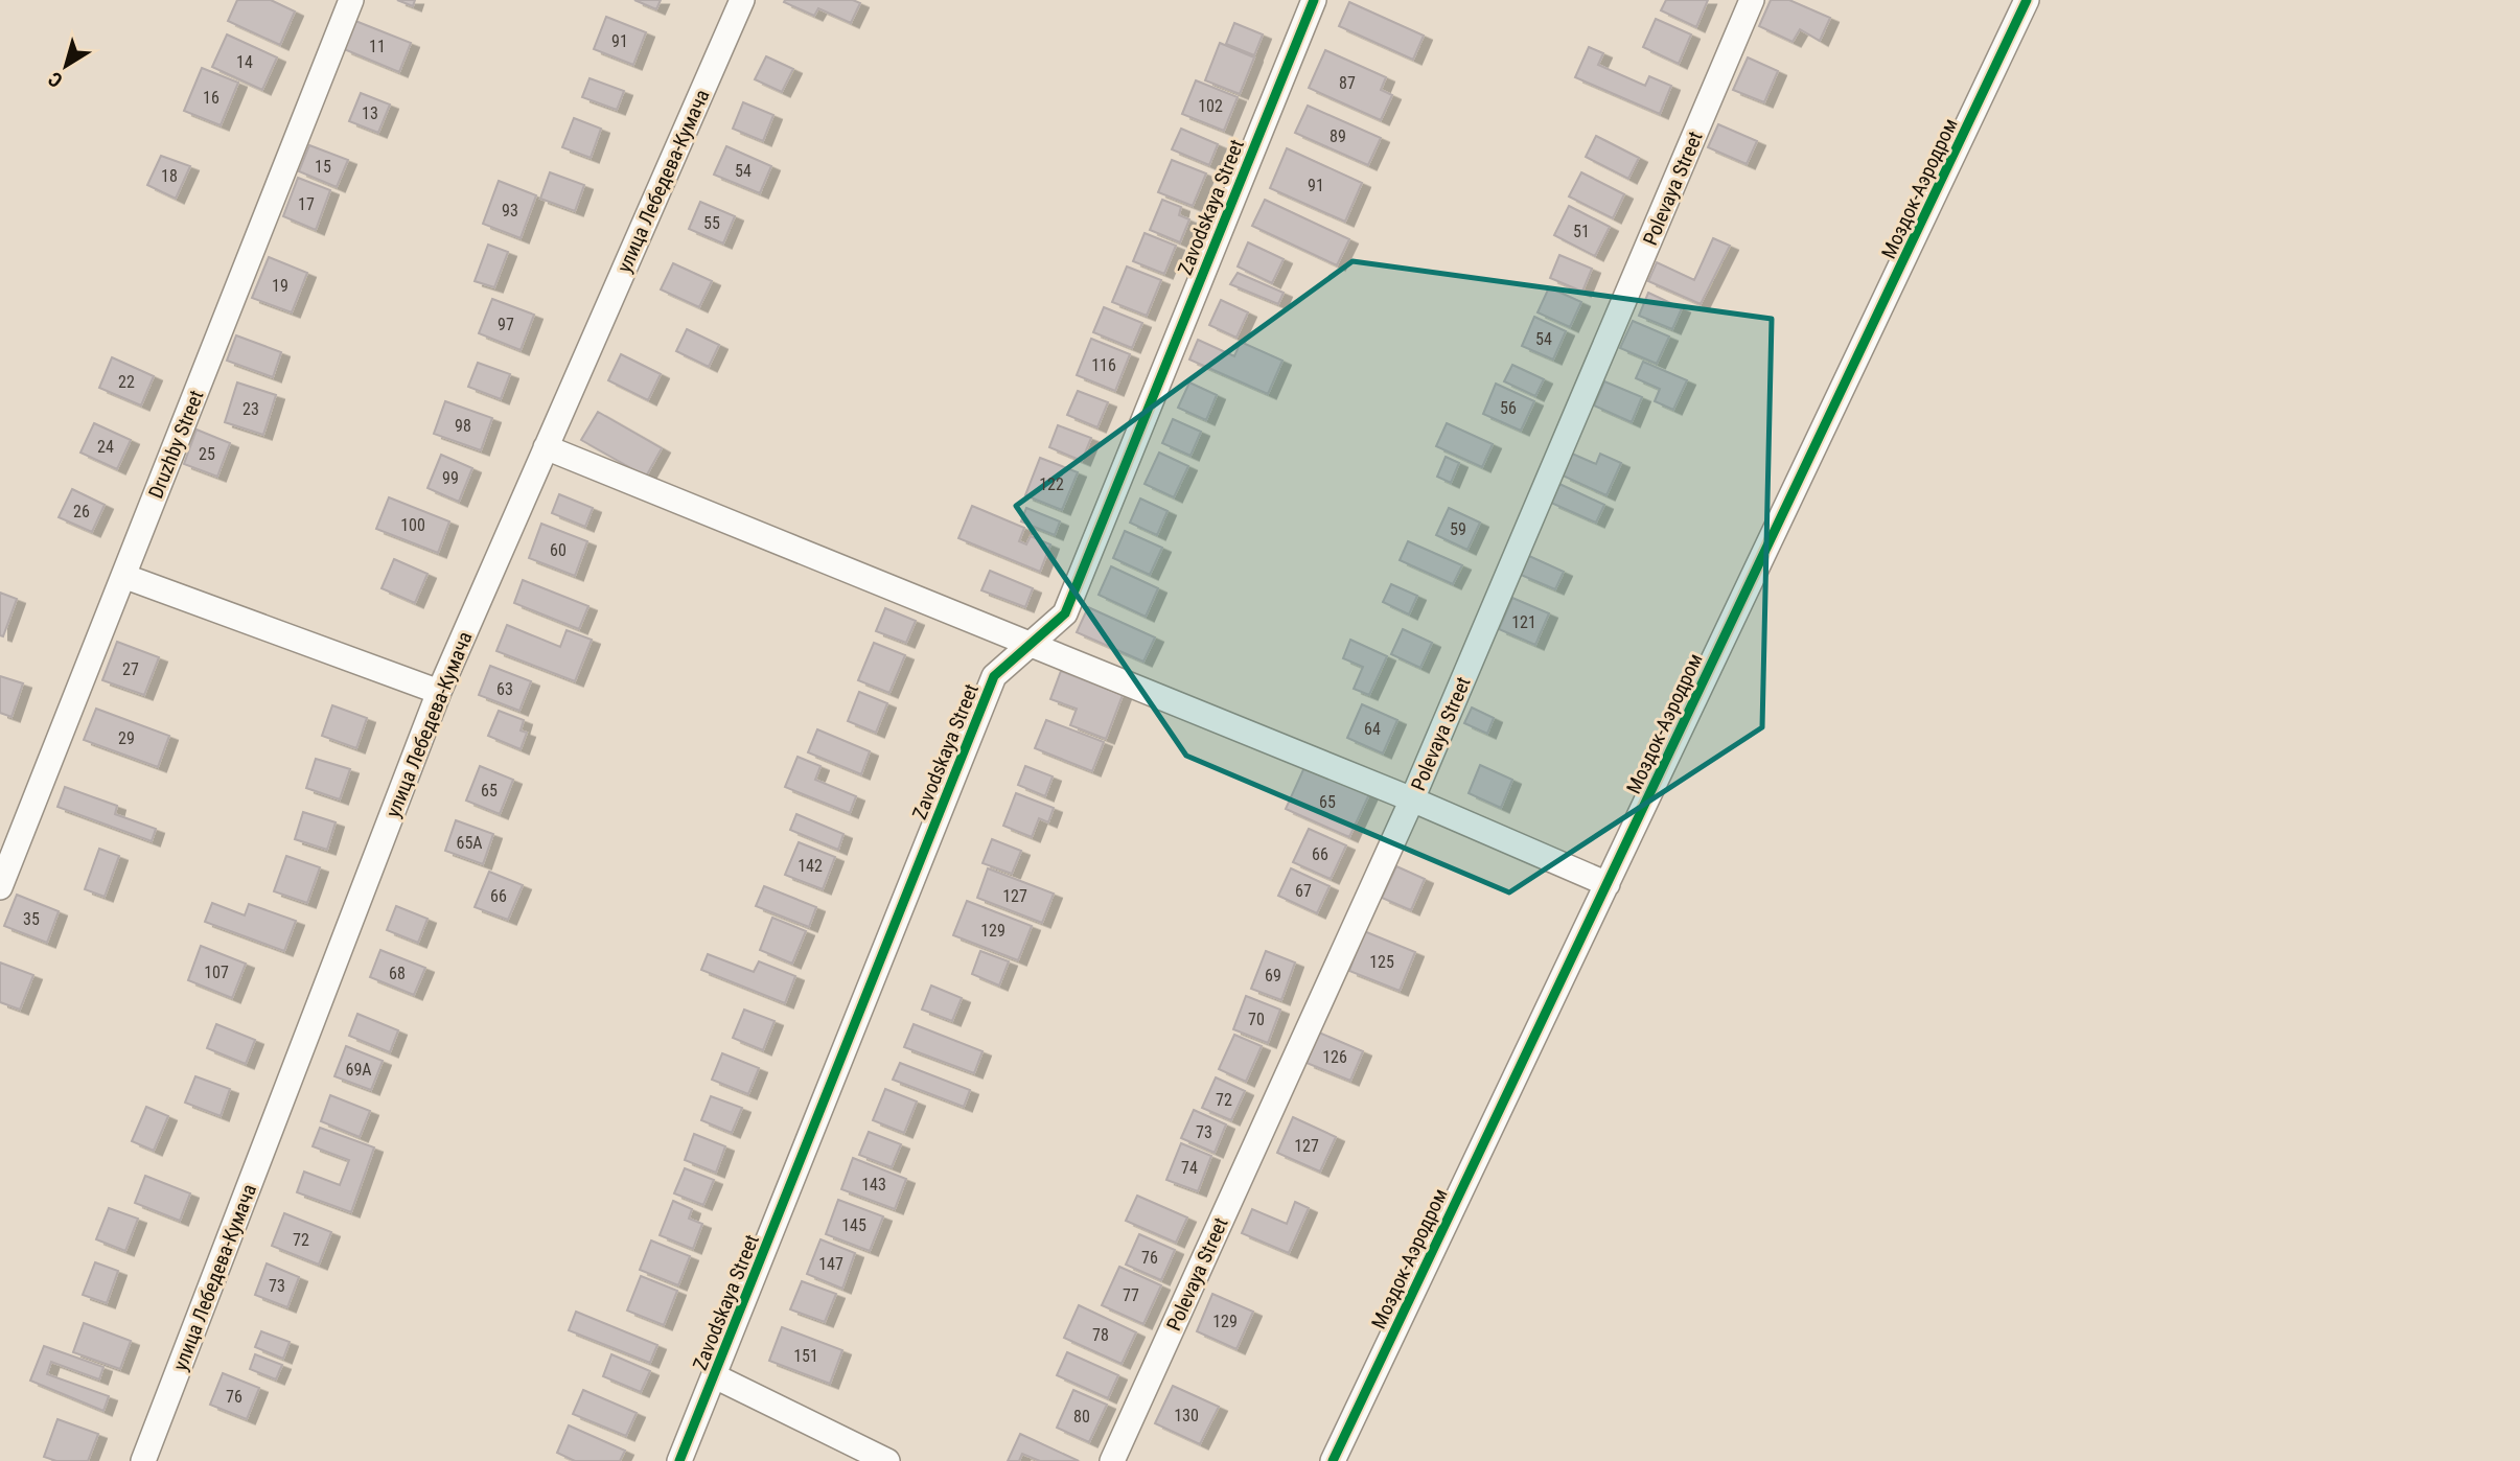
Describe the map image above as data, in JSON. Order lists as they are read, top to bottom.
{
  "streets": {
    "street": [
      "улица Лебедева-Кумача",
      "Polevaya Street",
      "Моздок-Аэродром",
      "Zavodskaya Street",
      "Druzhby Street"
    ]
  },
  "house_numbers": [
    "91",
    "11",
    "14",
    "87",
    "16",
    "102",
    "13",
    "89",
    "15",
    "54",
    "18",
    "91",
    "17",
    "93",
    "55",
    "51",
    "19",
    "97",
    "54",
    "116",
    "22",
    "56",
    "23",
    "98",
    "24",
    "25",
    "99",
    "122",
    "26",
    "100",
    "59",
    "60",
    "121",
    "27",
    "63",
    "64",
    "29",
    "65",
    "65",
    "65А",
    "66",
    "142",
    "67",
    "66",
    "127",
    "35",
    "129",
    "125",
    "107",
    "68",
    "69",
    "70",
    "126",
    "69А",
    "72",
    "73",
    "127",
    "74",
    "143",
    "145",
    "72",
    "76",
    "147",
    "73",
    "77",
    "129",
    "78",
    "151",
    "76",
    "130",
    "80"
  ],
  "north": "bottom left"
}
